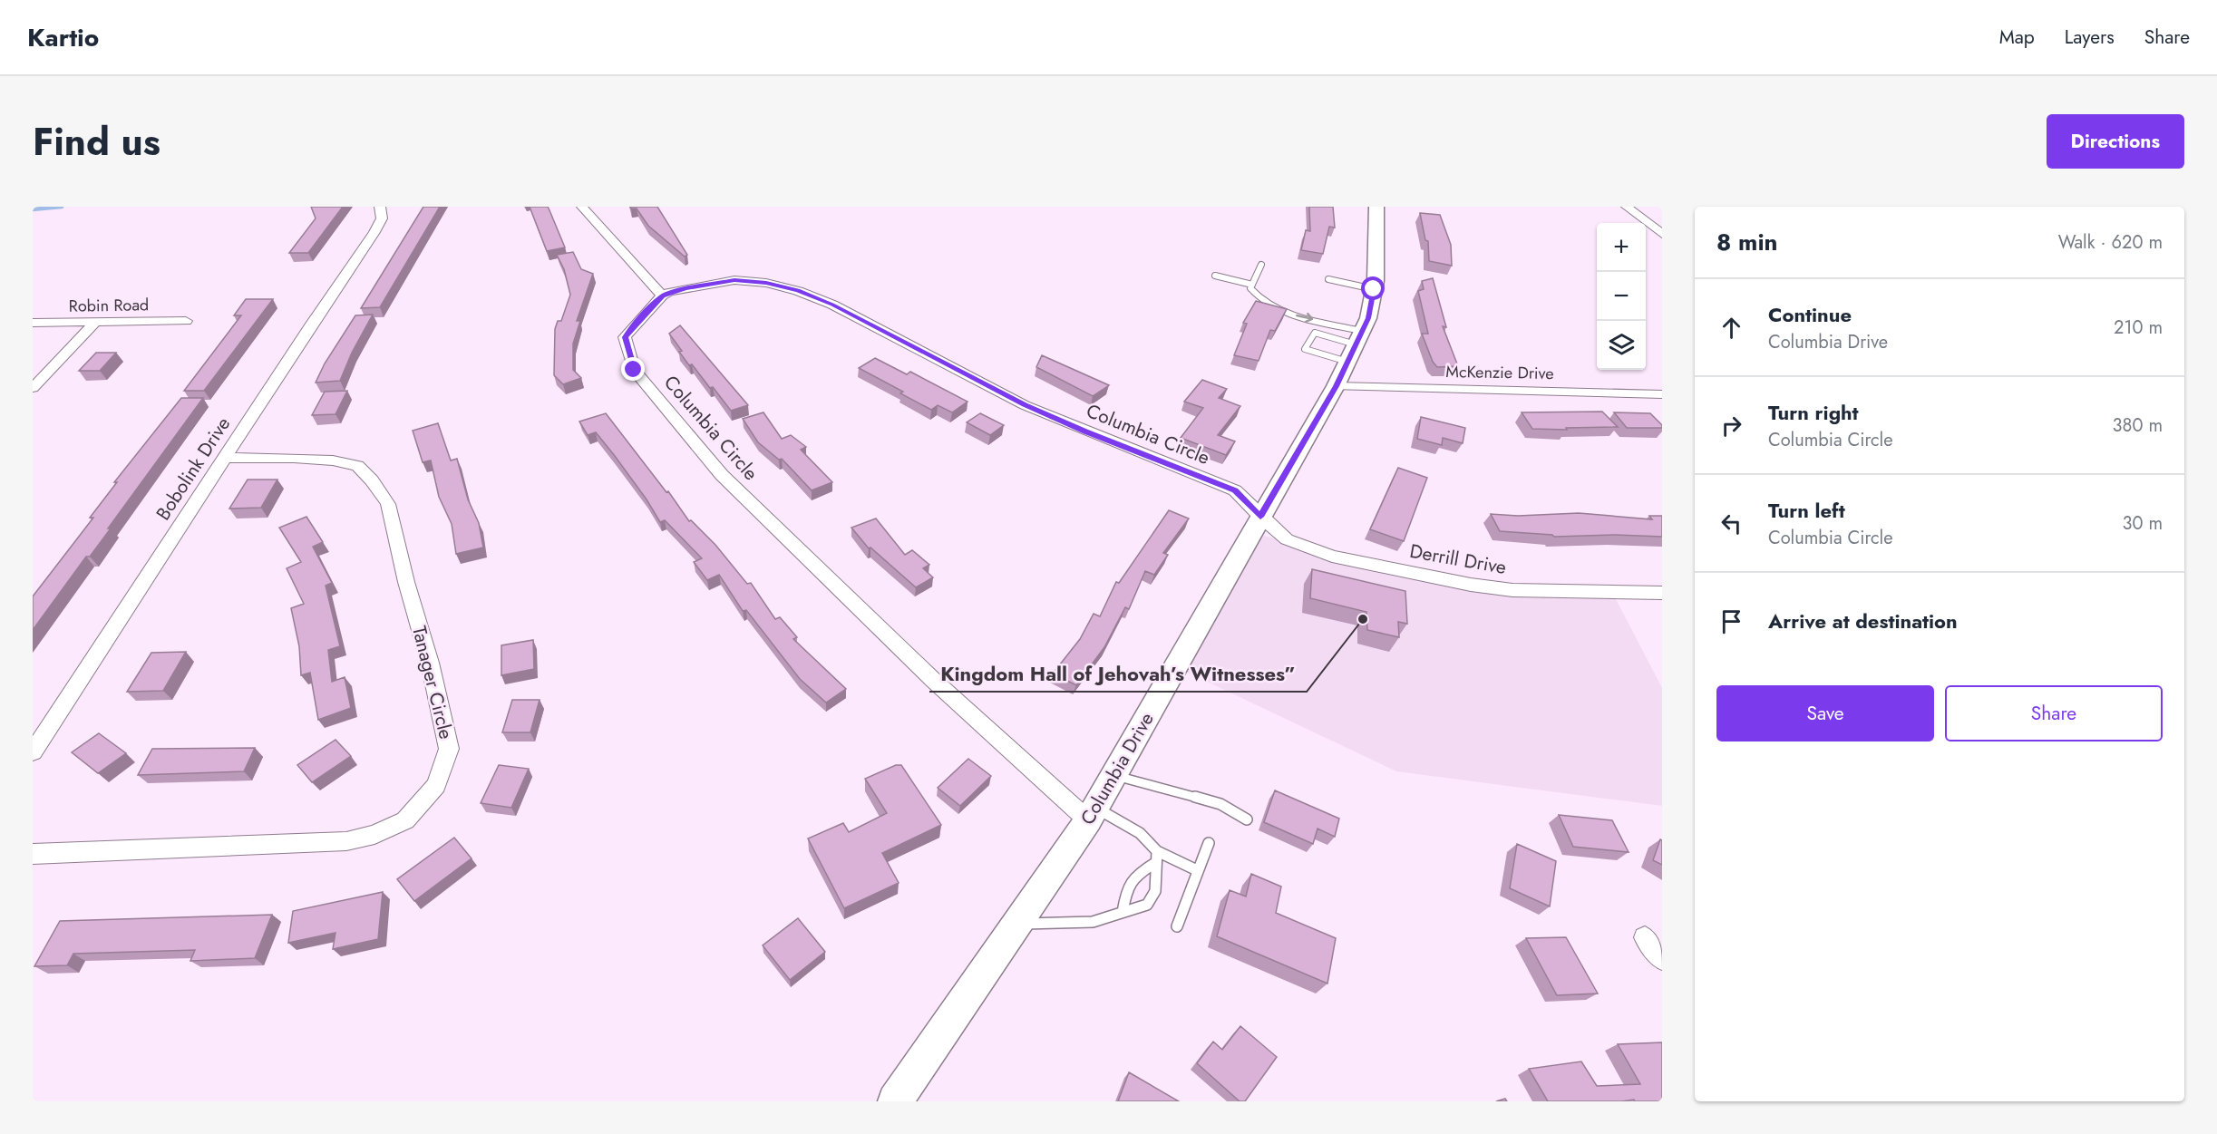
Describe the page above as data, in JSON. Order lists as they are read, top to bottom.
{
  "streets": {
    "main road": ["Columbia Drive"],
    "street": [
      "Robin Road",
      "McKenzie Drive",
      "Columbia Circle",
      "Bobolink Drive",
      "Derrill Drive",
      "Tanager Circle"
    ]
  },
  "crossings": [
    ["McKenzie Drive", "Columbia Drive"],
    ["Columbia Circle", "Derrill Drive"],
    ["Columbia Circle", "Columbia Drive"],
    ["Bobolink Drive", "Tanager Circle"],
    ["Derrill Drive", "Columbia Drive"]
  ],
  "places": ["Kingdom Hall of Jehovah’s Witnesses”"],
  "page": {
    "header": "Kartio",
    "nav": ["Map", "Layers", "Share"],
    "title": "Find us",
    "buttons": [
      "Directions",
      ["Save", "Share"]
    ],
    "heading": ["8 min", "Walk · 620 m"],
    "map_buttons": ["+", "−"],
    "list": [
      ["Continue", "Columbia Drive", "210 m"],
      ["Turn right", "Columbia Circle", "380 m"],
      ["Turn left", "Columbia Circle", "30 m"],
      "Arrive at destination"
    ]
  }
}
